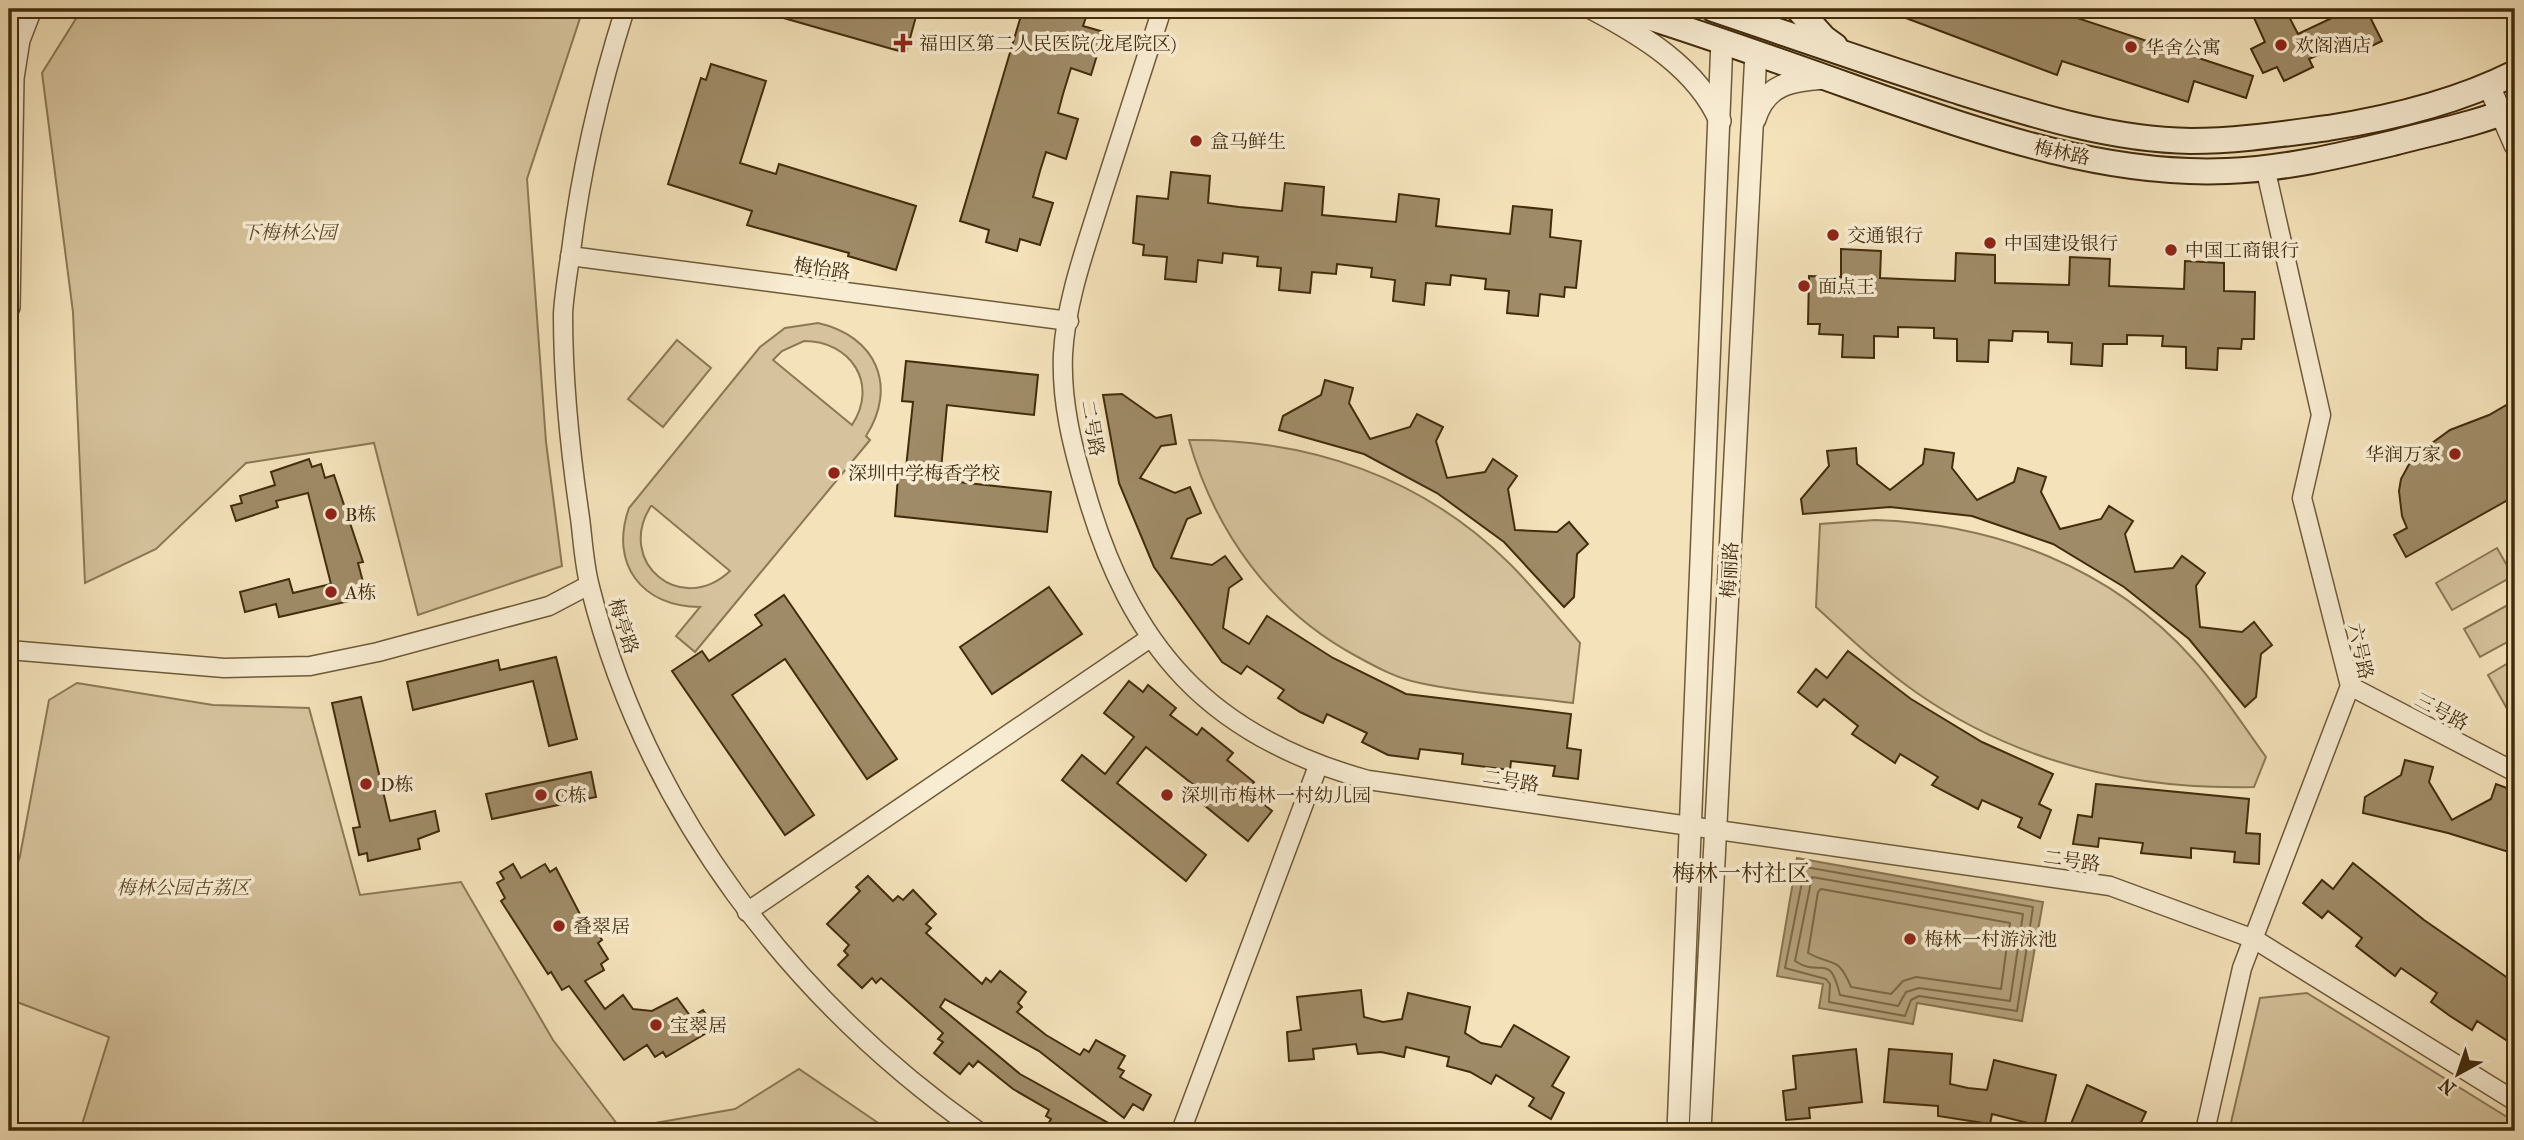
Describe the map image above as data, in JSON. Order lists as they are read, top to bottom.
{
  "streets": {
    "main road": ["梅林路", "梅丽路"],
    "street": [
      "梅怡路",
      "二号路",
      "梅亭路",
      "六号路",
      "三号路"
    ]
  },
  "crossings": [
    ["梅林路", "梅丽路"],
    ["梅林路", "六号路"],
    ["梅怡路", "二号路"],
    ["梅怡路", "梅亭路"],
    ["二号路", "梅丽路"],
    ["二号路", "六号路"],
    ["六号路", "三号路"]
  ],
  "districts": ["梅林一村社区"],
  "parks": ["下梅林公园", "梅林公园古荔区"],
  "places": {
    "health": ["福田区第二人民医院(龙尾院区)"],
    "other": [
      "欢阁酒店",
      "华舍公寓",
      "盒马鲜生",
      "交通银行",
      "中国建设银行",
      "中国工商银行",
      "面点王",
      "华润万家",
      "深圳中学梅香学校",
      "B栋",
      "A栋",
      "D栋",
      "C栋",
      "深圳市梅林一村幼儿园",
      "叠翠居",
      "梅林一村游泳池",
      "宝翠居"
    ]
  },
  "north": "bottom left"
}
